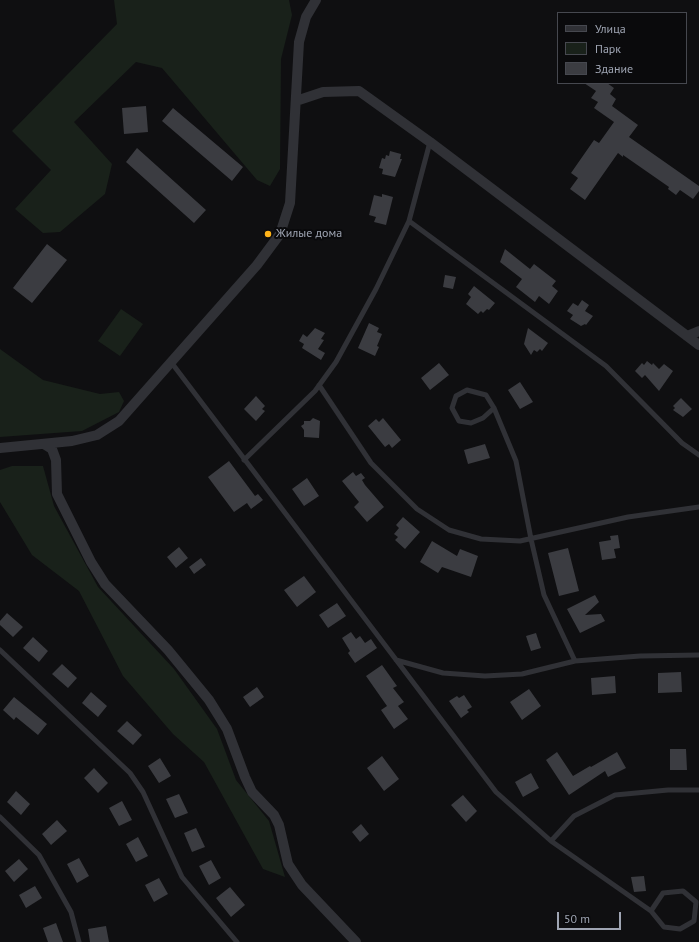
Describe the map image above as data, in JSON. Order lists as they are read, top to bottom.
{
  "places": ["Жилые дома"],
  "legend": ["Улица", "Парк", "Здание"],
  "scale_bar": "50 m"
}
